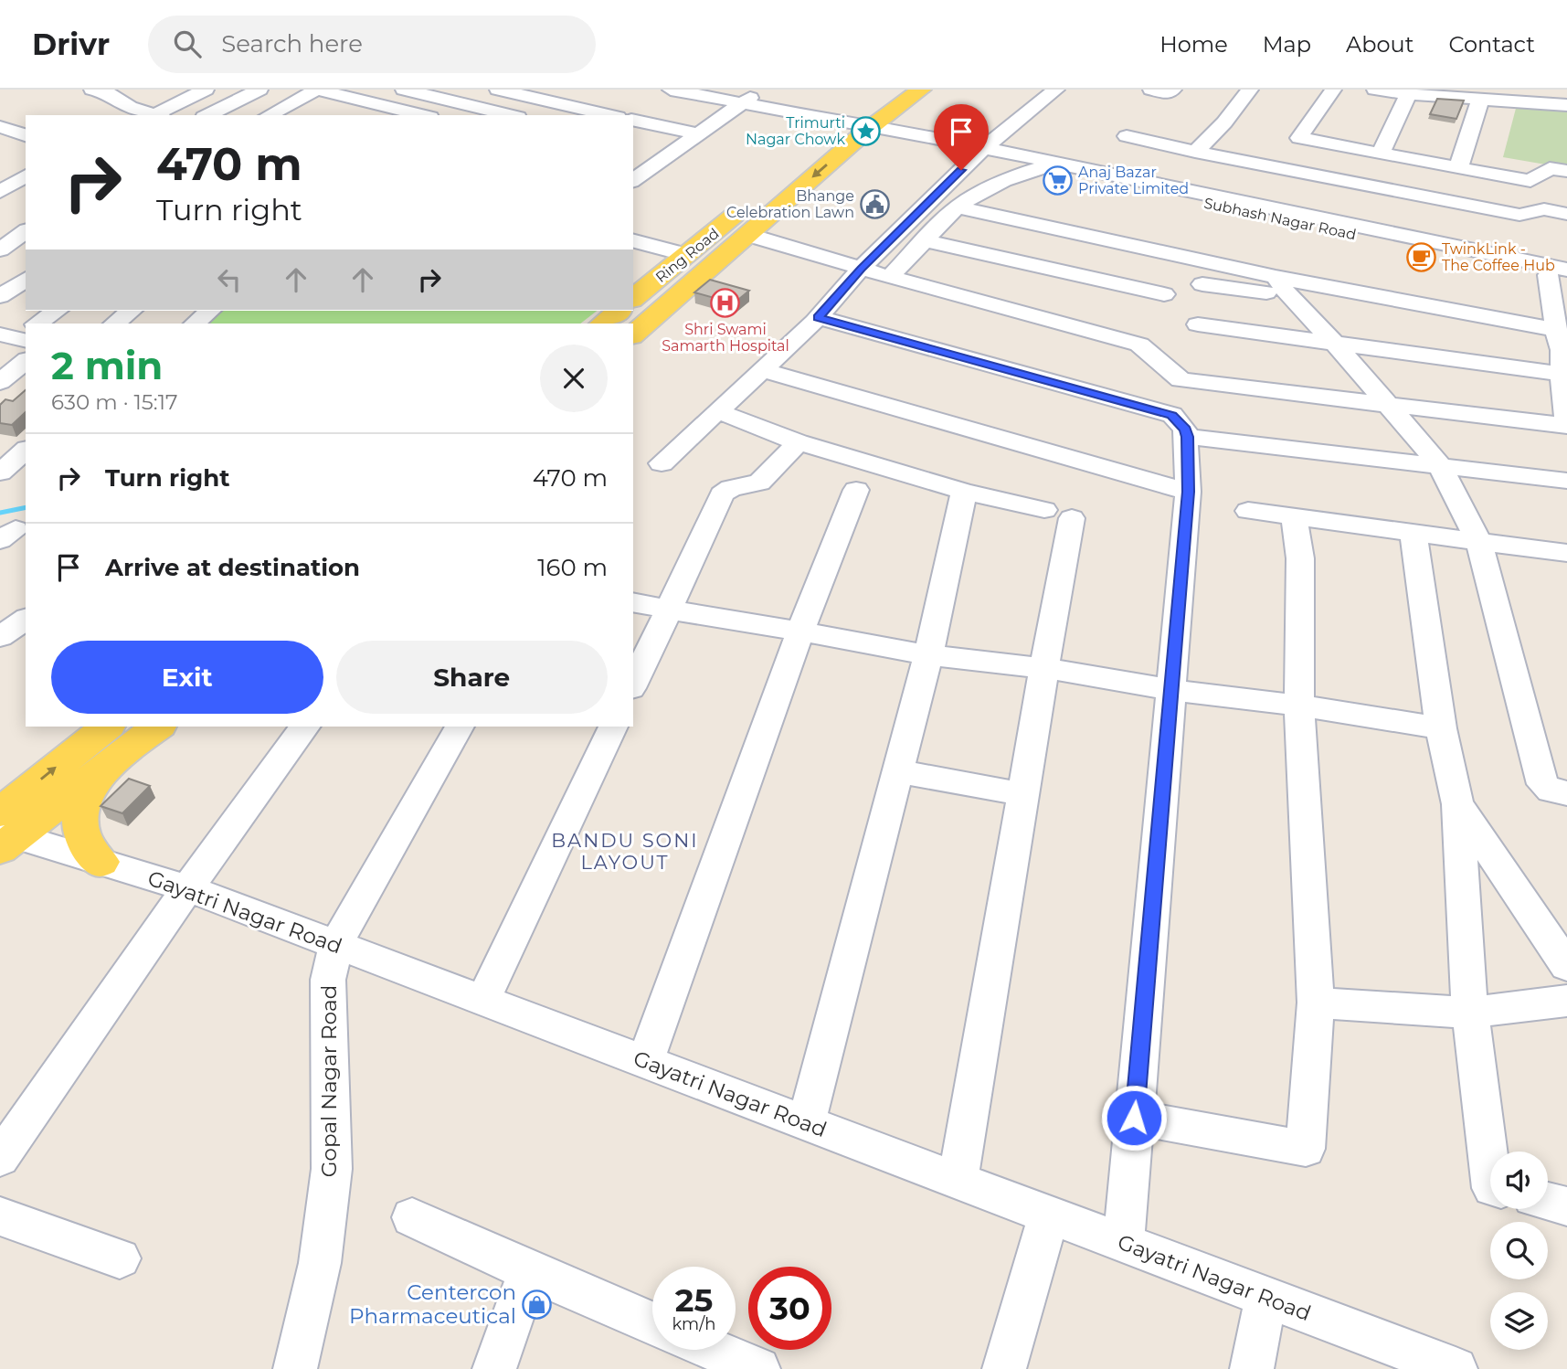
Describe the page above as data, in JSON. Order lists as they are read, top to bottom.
{
  "streets": {
    "main road": ["Ring Road"],
    "street": ["Subhash Nagar Road", "Gayatri Nagar Road", "Gopal Nagar Road"]
  },
  "crossings": [
    ["Gayatri Nagar Road", "Gopal Nagar Road"]
  ],
  "districts": ["BANDU SONI LAYOUT"],
  "places": {
    "place": ["Trimurti Nagar Chowk"],
    "supermarket": ["Anaj Bazar Private Limited"],
    "public building": ["Bhange Celebration Lawn"],
    "cafe": ["TwinkLink - The Coffee Hub"],
    "hospital": ["Shri Swami Samarth Hospital"],
    "shop": ["Centercon Pharmaceutical"]
  },
  "page": {
    "header": "Drivr",
    "search": "Search here",
    "nav": [
      "Home",
      "Map",
      "About",
      "Contact"
    ],
    "turn": ["470 m", "Turn right"],
    "heading": ["2 min", "630 m · 15:17"],
    "list": [
      {
        "name": "Turn right",
        "value": "470 m"
      },
      {
        "name": "Arrive at destination",
        "value": "160 m"
      }
    ],
    "buttons": ["Exit", "Share"],
    "speed": "25 km/h",
    "limit": "30"
  }
}
